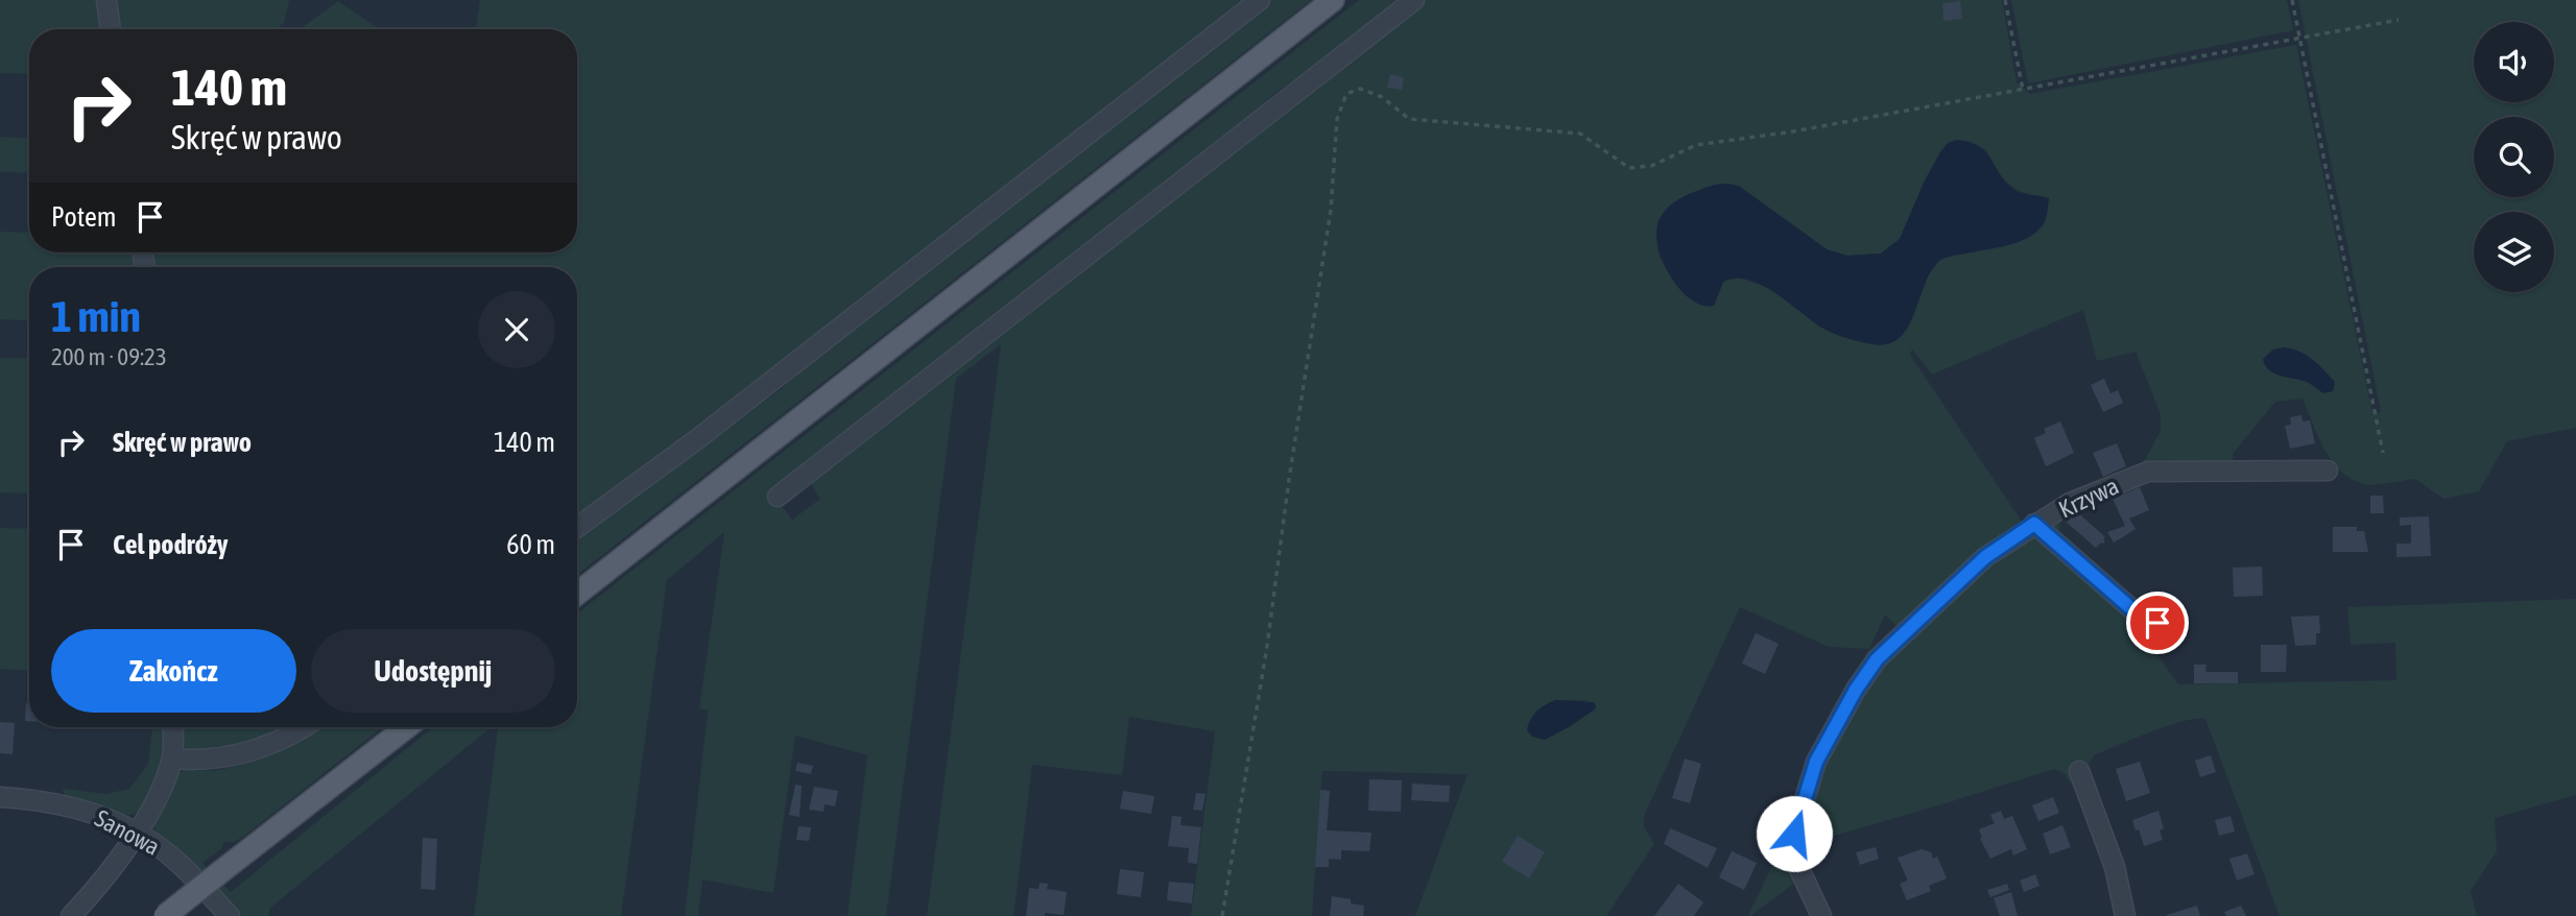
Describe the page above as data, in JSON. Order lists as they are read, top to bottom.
{
  "streets": {
    "street": ["Krzywa", "Sanowa"]
  },
  "page": {
    "turn": ["140 m", "Skręć w prawo"],
    "then": "Potem",
    "heading": ["1 min", "200 m · 09:23"],
    "list": [
      {
        "name": "Skręć w prawo",
        "value": "140 m"
      },
      {
        "name": "Cel podróży",
        "value": "60 m"
      }
    ],
    "buttons": ["Zakończ", "Udostępnij"]
  }
}
